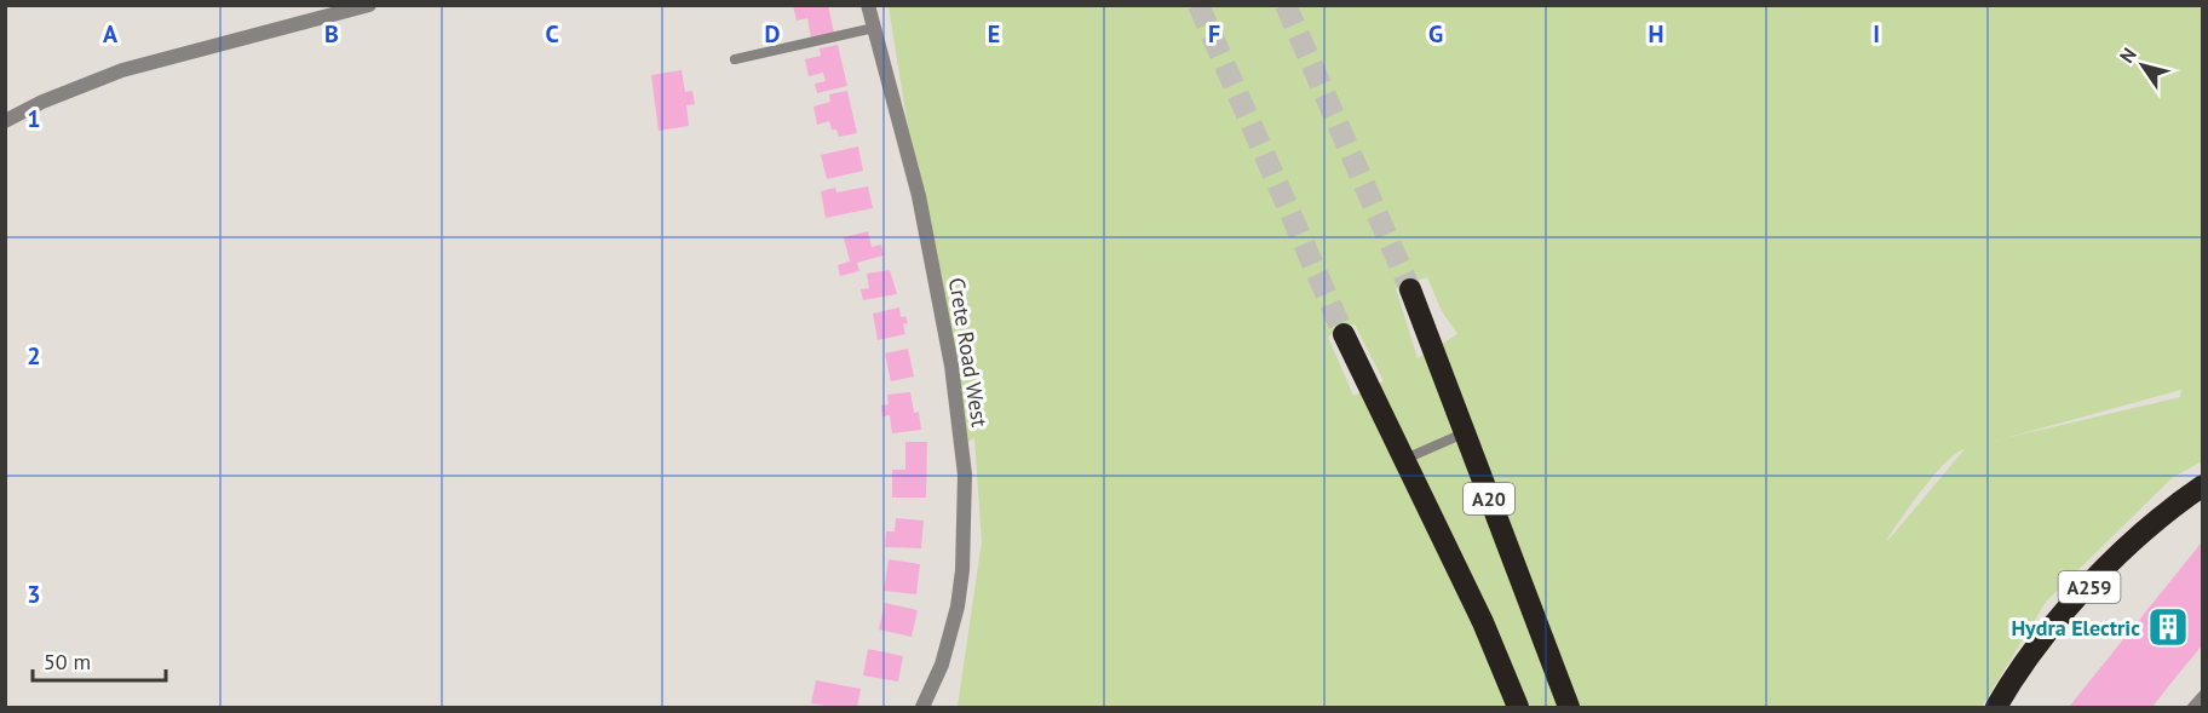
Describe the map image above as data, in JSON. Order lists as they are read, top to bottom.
{
  "streets": {
    "highway": ["A20", "A259"],
    "street": ["Crete Road West"]
  },
  "places": {
    "building": ["Hydra Electric"]
  },
  "scale_bar": "50 m",
  "north": "top left",
  "grid": {
    "columns": [
      "A",
      "B",
      "C",
      "D",
      "E",
      "F",
      "G",
      "H",
      "I"
    ],
    "rows": ["1", "2", "3"]
  }
}
